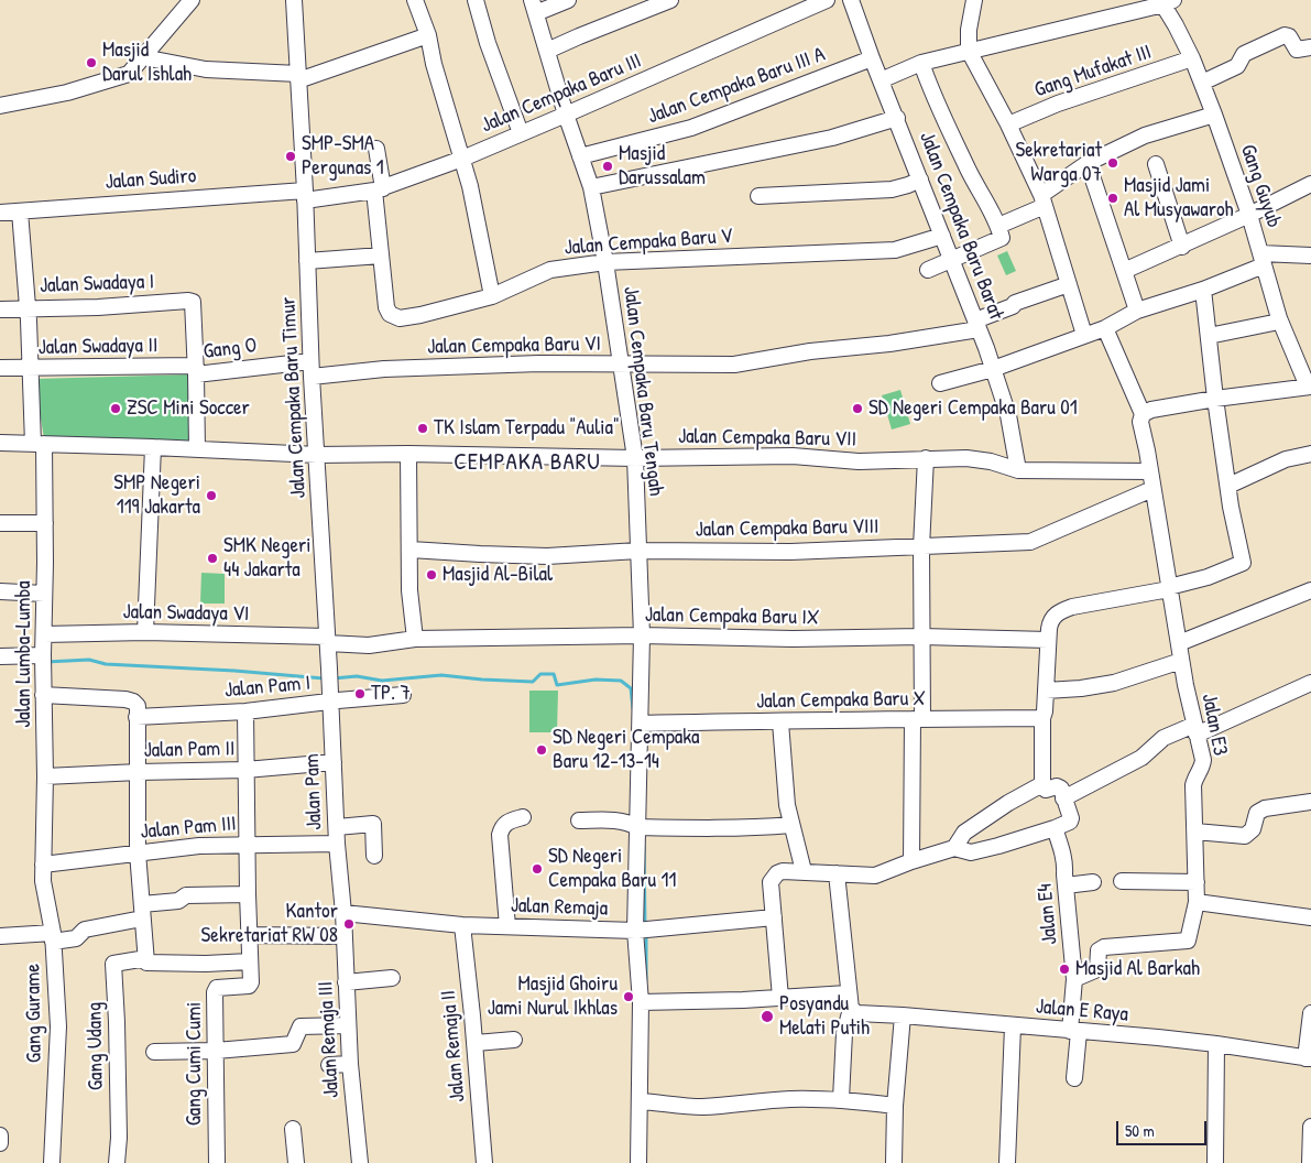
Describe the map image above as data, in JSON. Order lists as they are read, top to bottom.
{
  "streets": {
    "street": [
      "Gang Mufakat III",
      "Jalan Cempaka Baru III A",
      "Jalan Cempaka Baru III",
      "Jalan Sudiro",
      "Gang Guyub",
      "Jalan Cempaka Baru Barat",
      "Jalan Cempaka Baru V",
      "Jalan Swadaya I",
      "Jalan Cempaka Baru VI",
      "Jalan Swadaya II",
      "Gang O",
      "Jalan Cempaka Baru Tengah",
      "Jalan Cempaka Baru Timur",
      "Jalan Cempaka Baru VII",
      "Jalan Cempaka Baru VIII",
      "Jalan Swadaya VI",
      "Jalan Cempaka Baru IX",
      "Jalan Lumba-Lumba",
      "Jalan Pam I",
      "Jalan Cempaka Baru X",
      "Jalan E3",
      "Jalan Pam II",
      "Jalan Pam",
      "Jalan Pam III",
      "Jalan Remaja",
      "Jalan E4",
      "Jalan E Raya",
      "Gang Gurame",
      "Jalan Remaja III",
      "Gang Udang",
      "Jalan Remaja II",
      "Gang Cumi Cumi"
    ]
  },
  "crossings": [
    ["Gang Mufakat III", "Gang Guyub"],
    ["Jalan Cempaka Baru III A", "Jalan Cempaka Baru Barat"],
    ["Jalan Cempaka Baru III A", "Jalan Cempaka Baru Tengah"],
    ["Jalan Cempaka Baru III", "Jalan Sudiro"],
    ["Jalan Cempaka Baru III", "Jalan Cempaka Baru V"],
    ["Jalan Cempaka Baru III", "Jalan Cempaka Baru Tengah"],
    ["Jalan Cempaka Baru III", "Jalan Cempaka Baru Timur"],
    ["Jalan Sudiro", "Jalan Cempaka Baru Timur"],
    ["Jalan Sudiro", "Jalan Lumba-Lumba"],
    ["Jalan Cempaka Baru Barat", "Jalan Cempaka Baru V"],
    ["Jalan Cempaka Baru Barat", "Jalan Cempaka Baru VI"],
    ["Jalan Cempaka Baru Barat", "Jalan Cempaka Baru VII"],
    ["Jalan Cempaka Baru V", "Jalan Cempaka Baru Tengah"],
    ["Jalan Swadaya I", "Jalan Swadaya II"],
    ["Jalan Swadaya I", "Gang O"],
    ["Jalan Swadaya I", "Jalan Lumba-Lumba"],
    ["Jalan Cempaka Baru VI", "Gang O"],
    ["Jalan Cempaka Baru VI", "Jalan Cempaka Baru Tengah"],
    ["Jalan Cempaka Baru VI", "Jalan Cempaka Baru Timur"],
    ["Jalan Swadaya II", "Gang O"],
    ["Jalan Swadaya II", "Jalan Lumba-Lumba"],
    ["Gang O", "Jalan Cempaka Baru Timur"],
    ["Gang O", "Jalan Cempaka Baru VII"],
    ["Jalan Cempaka Baru Tengah", "Jalan Cempaka Baru VII"],
    ["Jalan Cempaka Baru Tengah", "Jalan Cempaka Baru VIII"],
    ["Jalan Cempaka Baru Tengah", "Jalan Cempaka Baru IX"],
    ["Jalan Cempaka Baru Tengah", "Jalan Cempaka Baru X"],
    ["Jalan Cempaka Baru Tengah", "Jalan Remaja"],
    ["Jalan Cempaka Baru Timur", "Jalan Cempaka Baru VII"],
    ["Jalan Cempaka Baru Timur", "Jalan Swadaya VI"],
    ["Jalan Cempaka Baru Timur", "Jalan Cempaka Baru IX"],
    ["Jalan Cempaka Baru Timur", "Jalan Pam"],
    ["Jalan Cempaka Baru VII", "Jalan Lumba-Lumba"],
    ["Jalan Cempaka Baru VII", "Jalan E3"],
    ["Jalan Cempaka Baru VIII", "Jalan E3"],
    ["Jalan Swadaya VI", "Jalan Cempaka Baru IX"],
    ["Jalan Swadaya VI", "Jalan Lumba-Lumba"],
    ["Jalan Lumba-Lumba", "Jalan Pam II"],
    ["Jalan Lumba-Lumba", "Jalan Pam III"],
    ["Jalan Lumba-Lumba", "Gang Gurame"],
    ["Jalan Pam I", "Jalan Pam"],
    ["Jalan E3", "Jalan E4"],
    ["Jalan Pam II", "Jalan Pam"],
    ["Jalan Pam", "Jalan Pam III"],
    ["Jalan Pam", "Jalan Remaja"],
    ["Jalan Pam", "Jalan Remaja III"],
    ["Jalan Pam III", "Gang Gurame"],
    ["Jalan Remaja", "Jalan Remaja III"],
    ["Jalan Remaja", "Jalan Remaja II"],
    ["Jalan E4", "Jalan E Raya"]
  ],
  "districts": ["CEMPAKA BARU"],
  "places": [
    "Masjid Darul Ishlah",
    "SMP-SMA Pergunas 1",
    "Sekretariat Warga 07",
    "Masjid Darussalam",
    "Masjid Jami Al Musyawaroh",
    "ZSC Mini Soccer",
    "SD Negeri Cempaka Baru 01",
    "TK Islam Terpadu \"Aulia\"",
    "SMP Negeri 119 Jakarta",
    "SMK Negeri 44 Jakarta",
    "Masjid Al-Bilal",
    "TP. 7",
    "SD Negeri Cempaka Baru 12-13-14",
    "SD Negeri Cempaka Baru 11",
    "Kantor Sekretariat RW 08",
    "Masjid Al Barkah",
    "Masjid Ghoiru Jami Nurul Ikhlas",
    "Posyandu Melati Putih"
  ],
  "scale_bar": "50 m"
}
